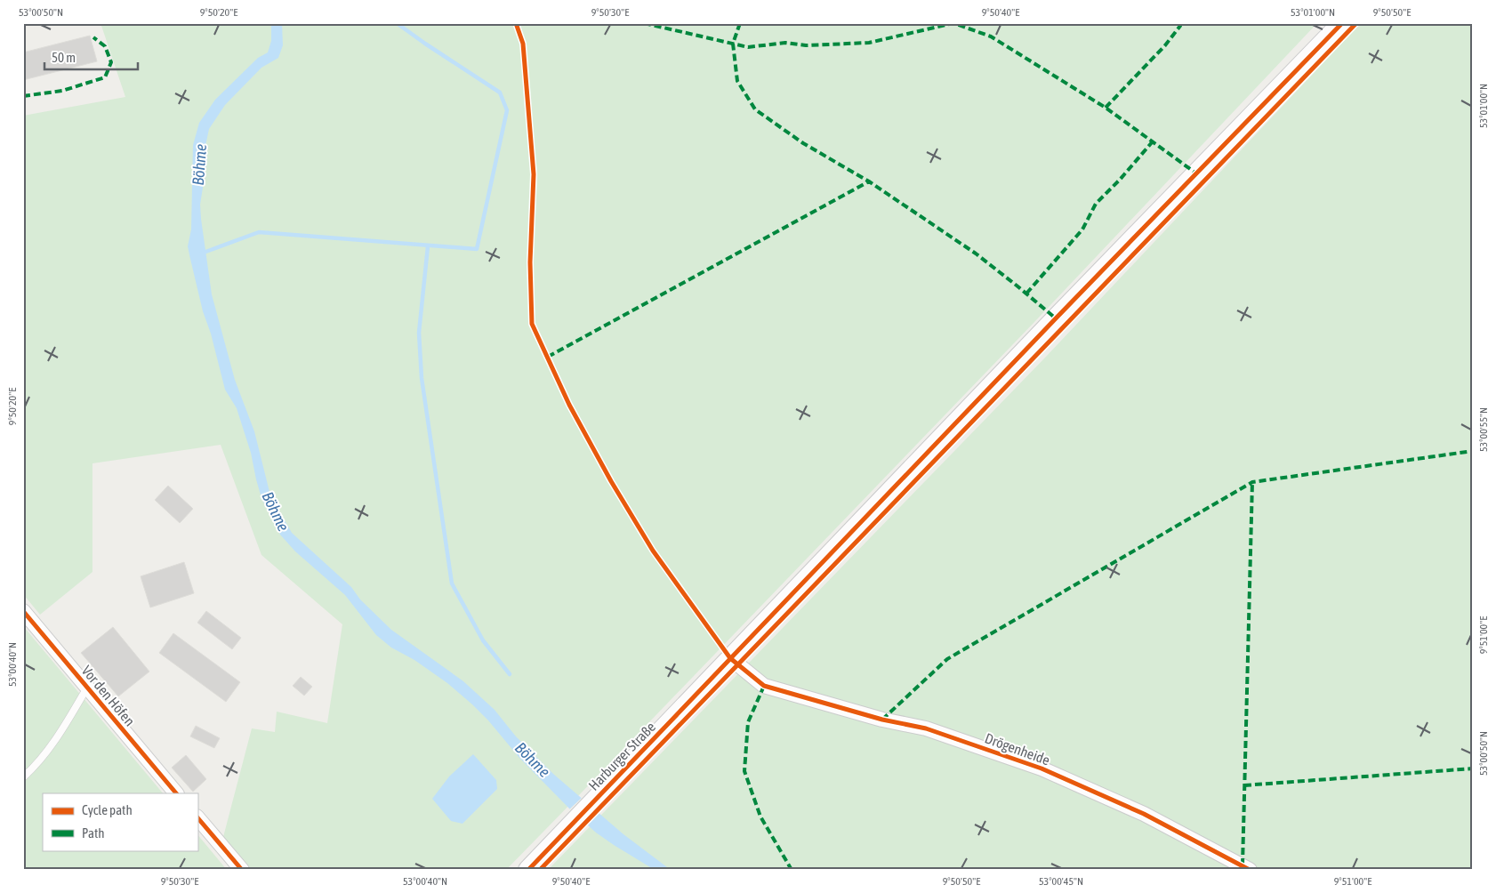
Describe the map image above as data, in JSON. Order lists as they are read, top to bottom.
{
  "streets": {
    "main road": ["Harburger Straße"],
    "street": ["Vor den Höfen", "Drögenheide"]
  },
  "crossings": [
    ["Drögenheide", "Harburger Straße"]
  ],
  "water": ["Böhme"],
  "legend": ["Cycle path", "Path"],
  "scale_bar": "50 m",
  "coordinates": [
    "53°00'50\"N",
    "9°50'20\"E",
    "9°50'30\"E",
    "9°50'40\"E",
    "53°01'00\"N",
    "9°50'50\"E",
    "53°00'55\"N",
    "9°51'00\"E",
    "53°00'40\"N",
    "53°00'45\"N"
  ]
}
